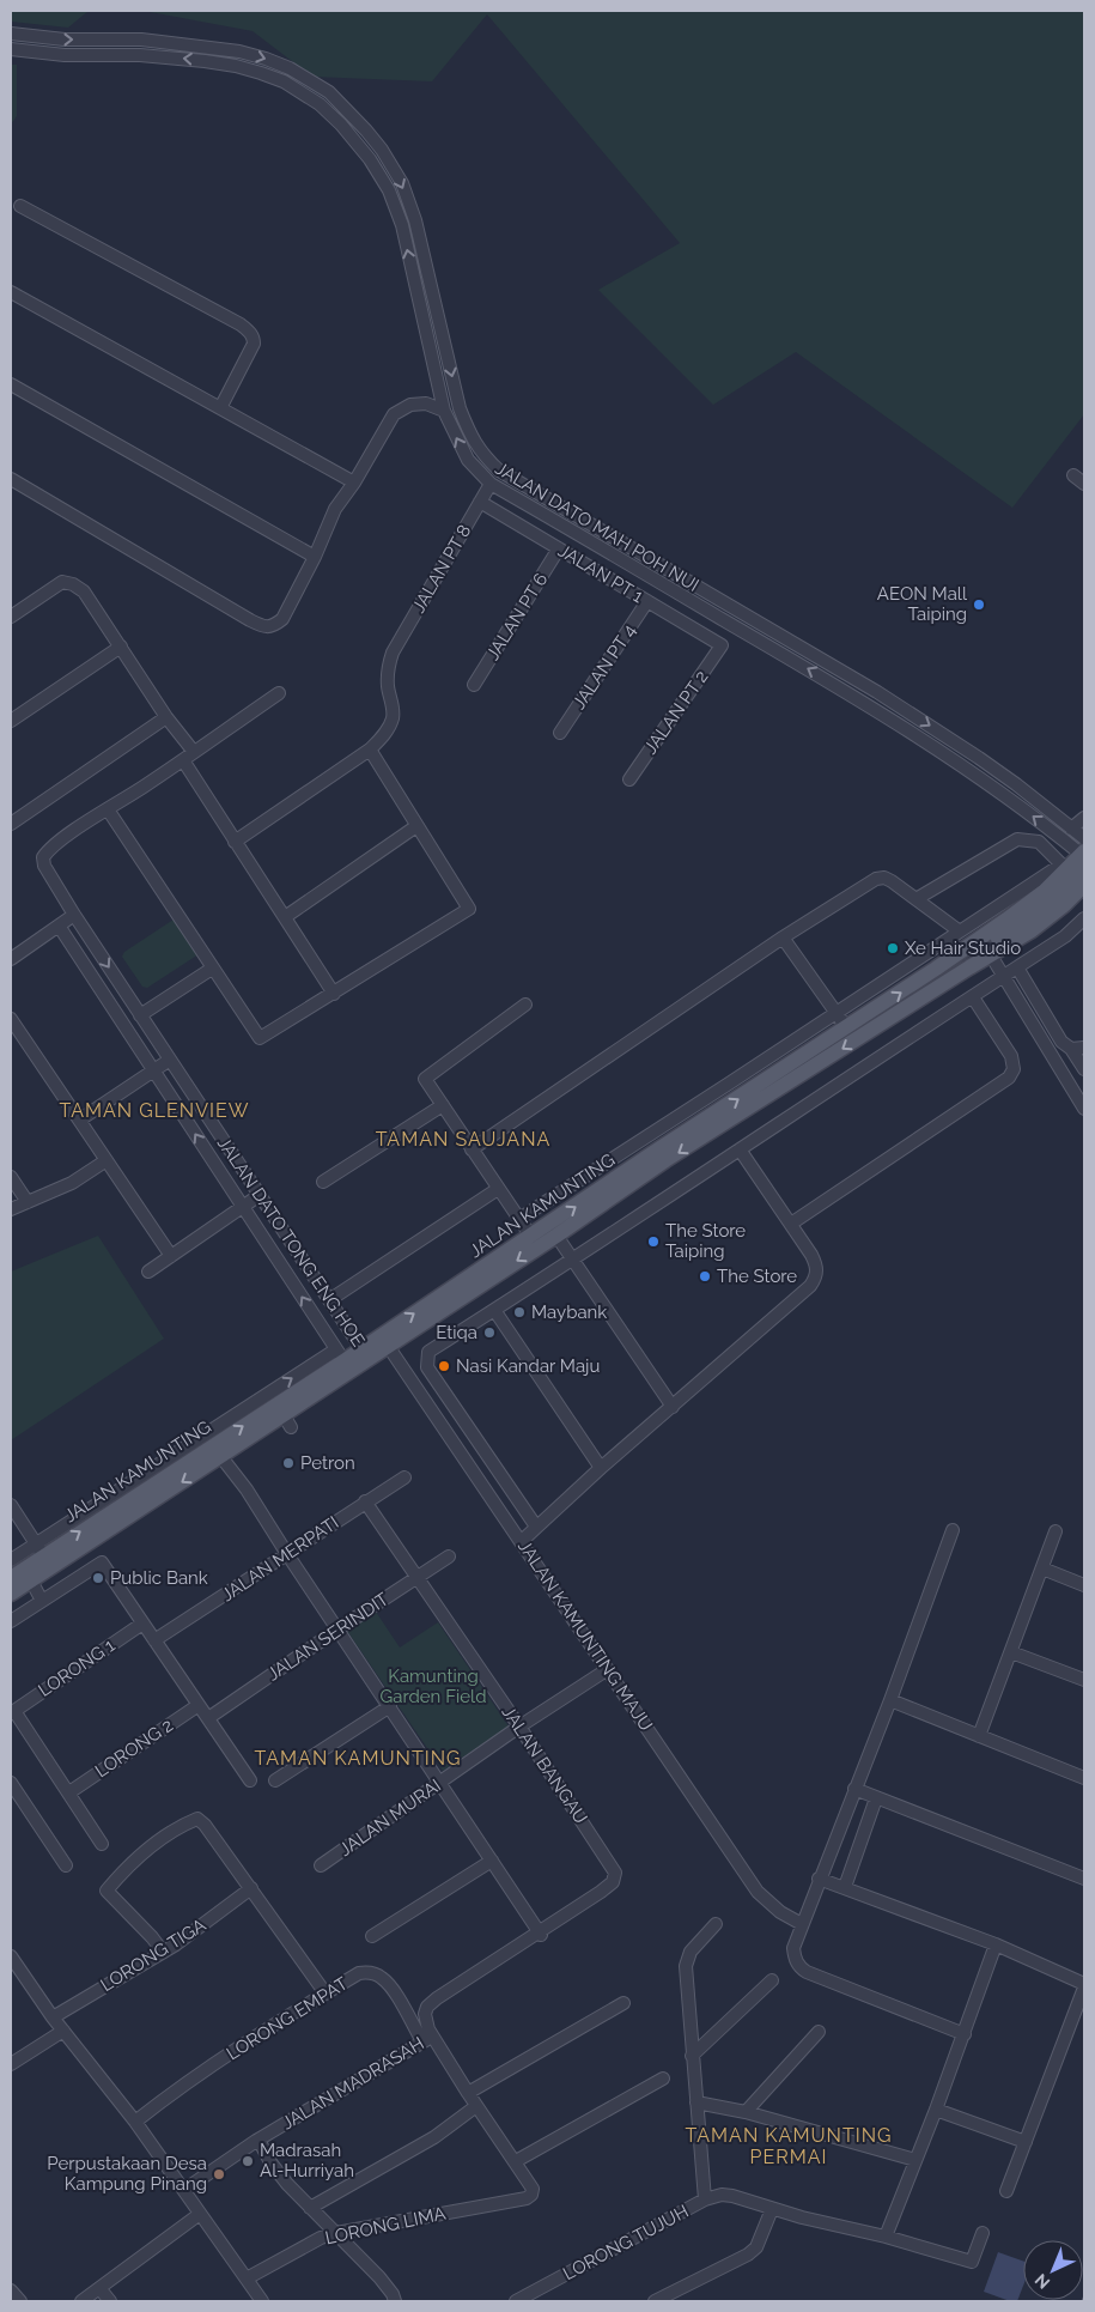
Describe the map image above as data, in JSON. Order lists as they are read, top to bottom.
{
  "streets": {
    "main road": ["JALAN KAMUNTING"],
    "street": [
      "JALAN DATO MAH POH NUI",
      "JALAN PT 8",
      "JALAN PT 1",
      "JALAN PT 6",
      "JALAN PT 4",
      "JALAN PT 2",
      "JALAN DATO TONG ENG HOE",
      "JALAN MERPATI",
      "JALAN KAMUNTING MAJU",
      "JALAN SERINDIT",
      "LORONG 1",
      "LORONG 2",
      "JALAN BANGAU",
      "JALAN MURAI",
      "LORONG TIGA",
      "LORONG EMPAT",
      "JALAN MADRASAH",
      "LORONG LIMA",
      "LORONG TUJUH"
    ]
  },
  "crossings": [
    ["JALAN DATO MAH POH NUI", "JALAN PT 8"],
    ["JALAN DATO MAH POH NUI", "JALAN KAMUNTING"],
    ["JALAN PT 8", "JALAN PT 1"],
    ["JALAN PT 1", "JALAN PT 6"],
    ["JALAN PT 1", "JALAN PT 4"],
    ["JALAN PT 1", "JALAN PT 2"],
    ["JALAN KAMUNTING", "JALAN DATO TONG ENG HOE"],
    ["JALAN KAMUNTING", "JALAN KAMUNTING MAJU"],
    ["JALAN MERPATI", "JALAN BANGAU"],
    ["JALAN KAMUNTING MAJU", "JALAN MURAI"],
    ["JALAN SERINDIT", "JALAN BANGAU"],
    ["JALAN BANGAU", "JALAN MURAI"],
    ["LORONG EMPAT", "JALAN MADRASAH"]
  ],
  "districts": [
    "TAMAN GLENVIEW",
    "TAMAN SAUJANA",
    "TAMAN KAMUNTING",
    "TAMAN KAMUNTING PERMAI"
  ],
  "parks": ["Kamunting Garden Field"],
  "places": [
    "AEON Mall Taiping",
    "Xe Hair Studio",
    "The Store Taiping",
    "The Store",
    "Maybank",
    "Etiqa",
    "Nasi Kandar Maju",
    "Petron",
    "Public Bank",
    "Madrasah Al-Hurriyah",
    "Perpustakaan Desa Kampung Pinang"
  ],
  "north": "bottom left"
}
